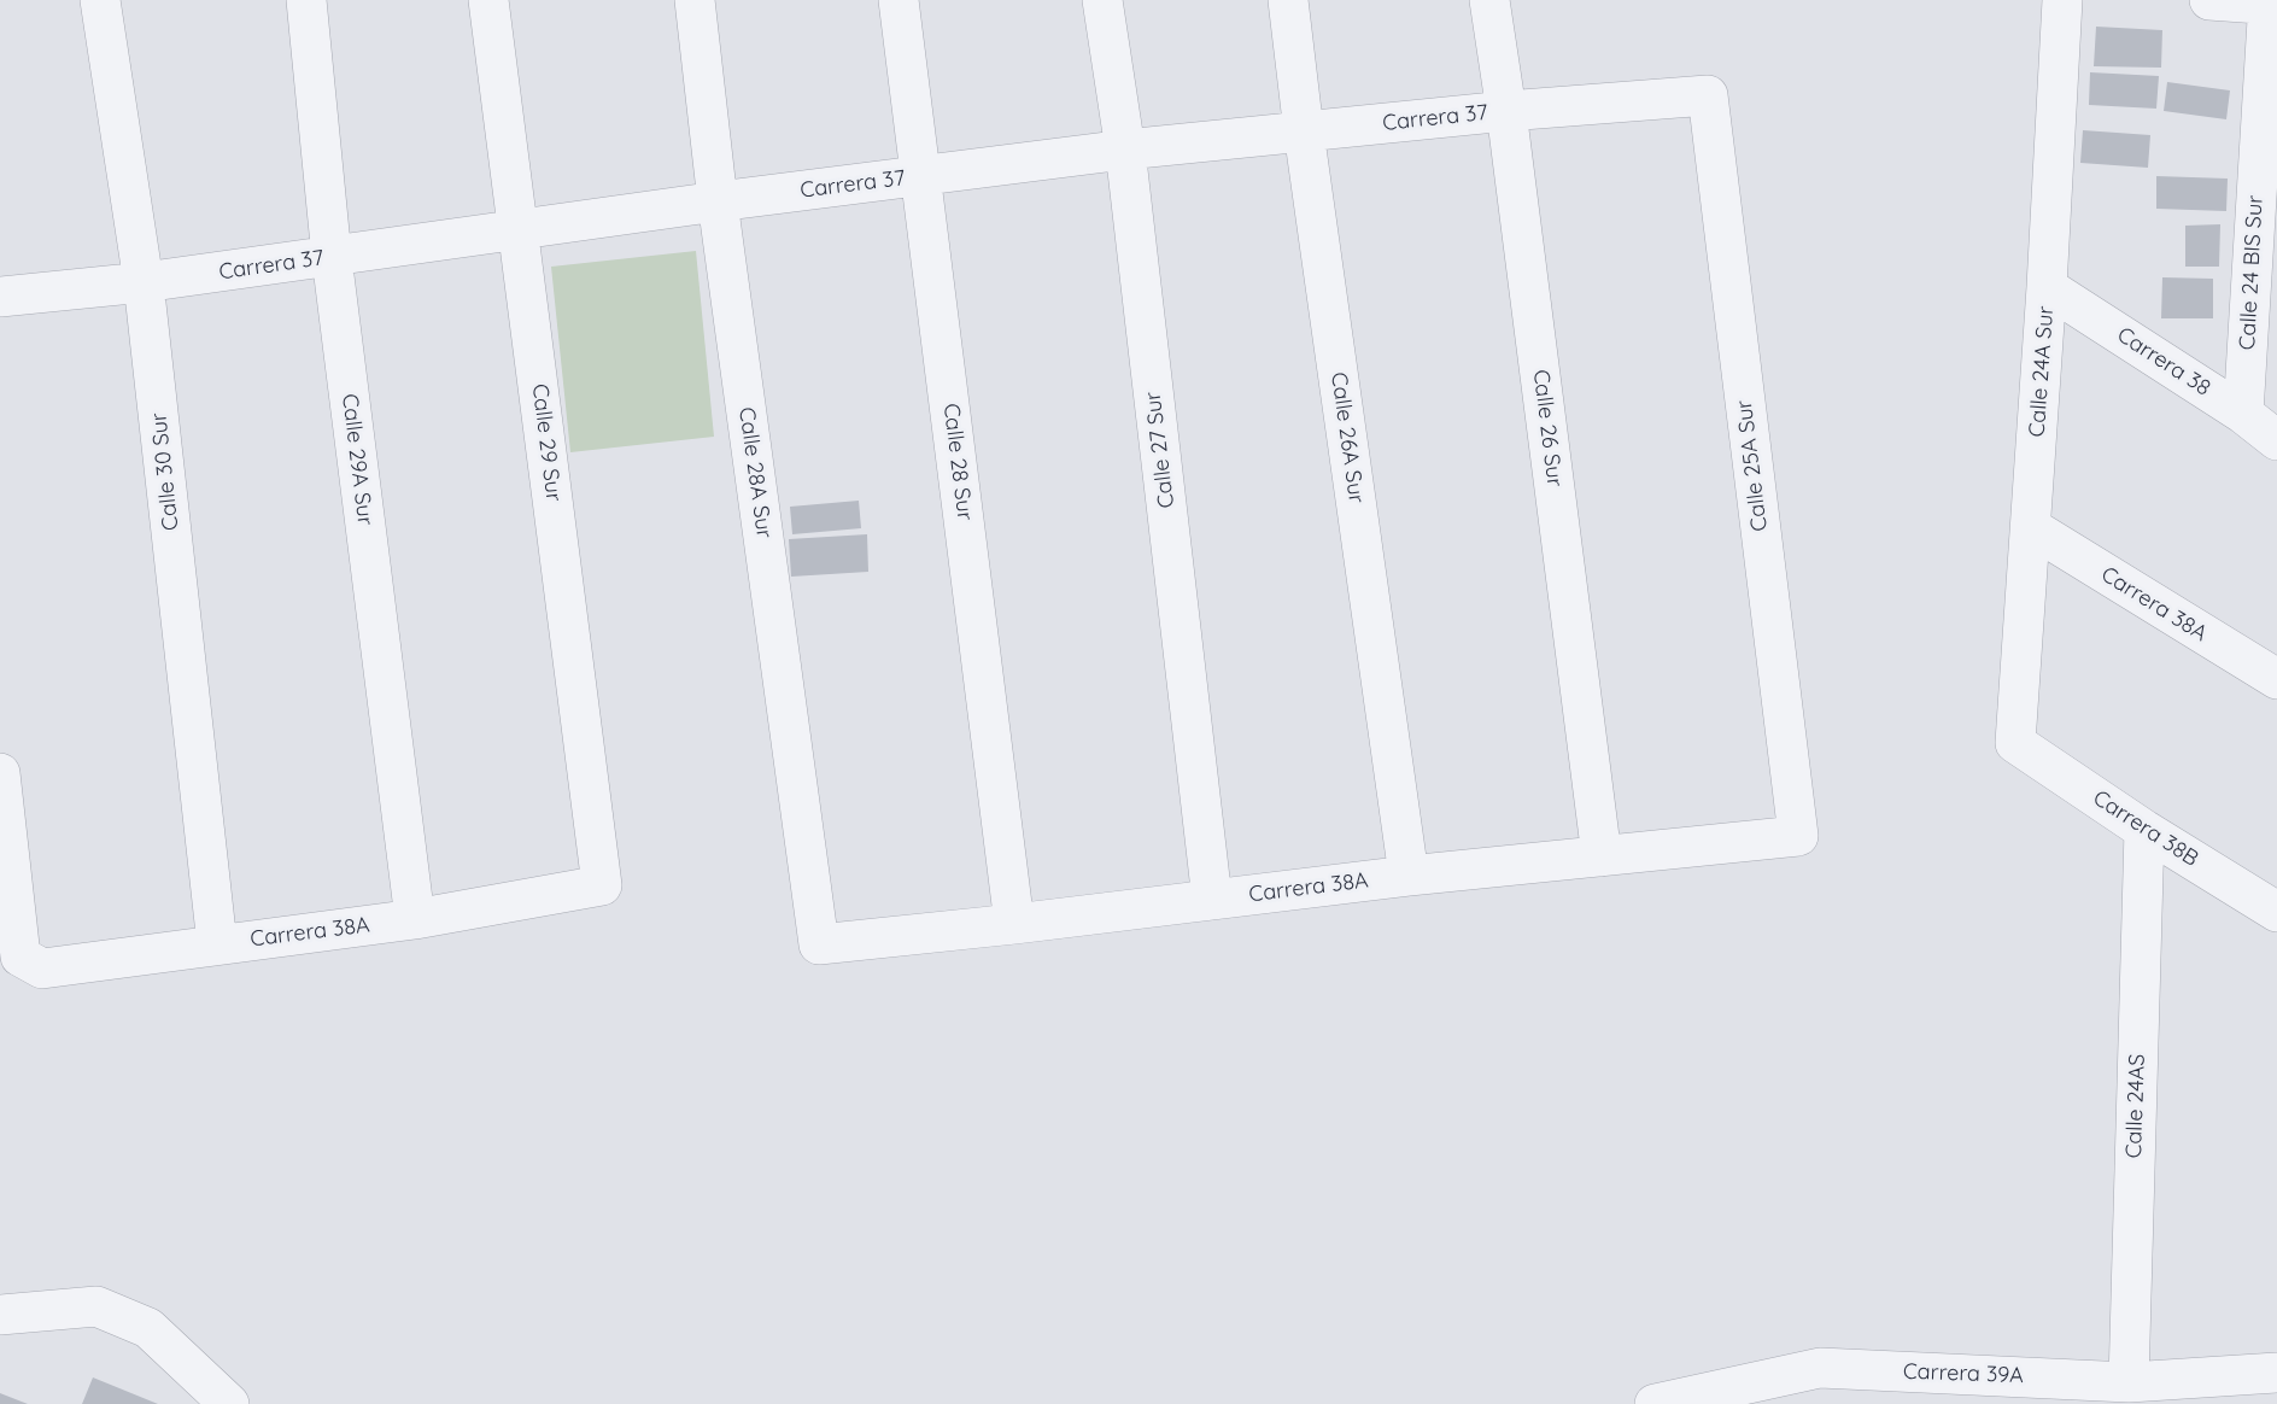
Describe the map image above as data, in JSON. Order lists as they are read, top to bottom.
{
  "streets": {
    "street": [
      "Carrera 37",
      "Calle 24 BIS Sur",
      "Carrera 38",
      "Calle 24A Sur",
      "Calle 26 Sur",
      "Calle 26A Sur",
      "Calle 29 Sur",
      "Calle 27 Sur",
      "Calle 29A Sur",
      "Calle 28 Sur",
      "Calle 25A Sur",
      "Calle 30 Sur",
      "Calle 28A Sur",
      "Carrera 38A",
      "Carrera 38B",
      "Calle 24AS",
      "Carrera 39A"
    ]
  },
  "crossings": [
    ["Carrera 37", "Calle 26 Sur"],
    ["Carrera 37", "Calle 26A Sur"],
    ["Carrera 37", "Calle 29 Sur"],
    ["Carrera 37", "Calle 27 Sur"],
    ["Carrera 37", "Calle 29A Sur"],
    ["Carrera 37", "Calle 28 Sur"],
    ["Carrera 37", "Calle 25A Sur"],
    ["Carrera 37", "Calle 30 Sur"],
    ["Carrera 37", "Calle 28A Sur"],
    ["Calle 24 BIS Sur", "Carrera 38"],
    ["Carrera 38", "Calle 24A Sur"],
    ["Calle 24A Sur", "Carrera 38A"],
    ["Calle 24A Sur", "Carrera 38B"],
    ["Calle 26 Sur", "Carrera 38A"],
    ["Calle 26A Sur", "Carrera 38A"],
    ["Calle 29 Sur", "Carrera 38A"],
    ["Calle 27 Sur", "Carrera 38A"],
    ["Calle 29A Sur", "Carrera 38A"],
    ["Calle 28 Sur", "Carrera 38A"],
    ["Calle 25A Sur", "Carrera 38A"],
    ["Calle 30 Sur", "Carrera 38A"],
    ["Calle 28A Sur", "Carrera 38A"],
    ["Carrera 38B", "Calle 24AS"],
    ["Calle 24AS", "Carrera 39A"]
  ]
}
